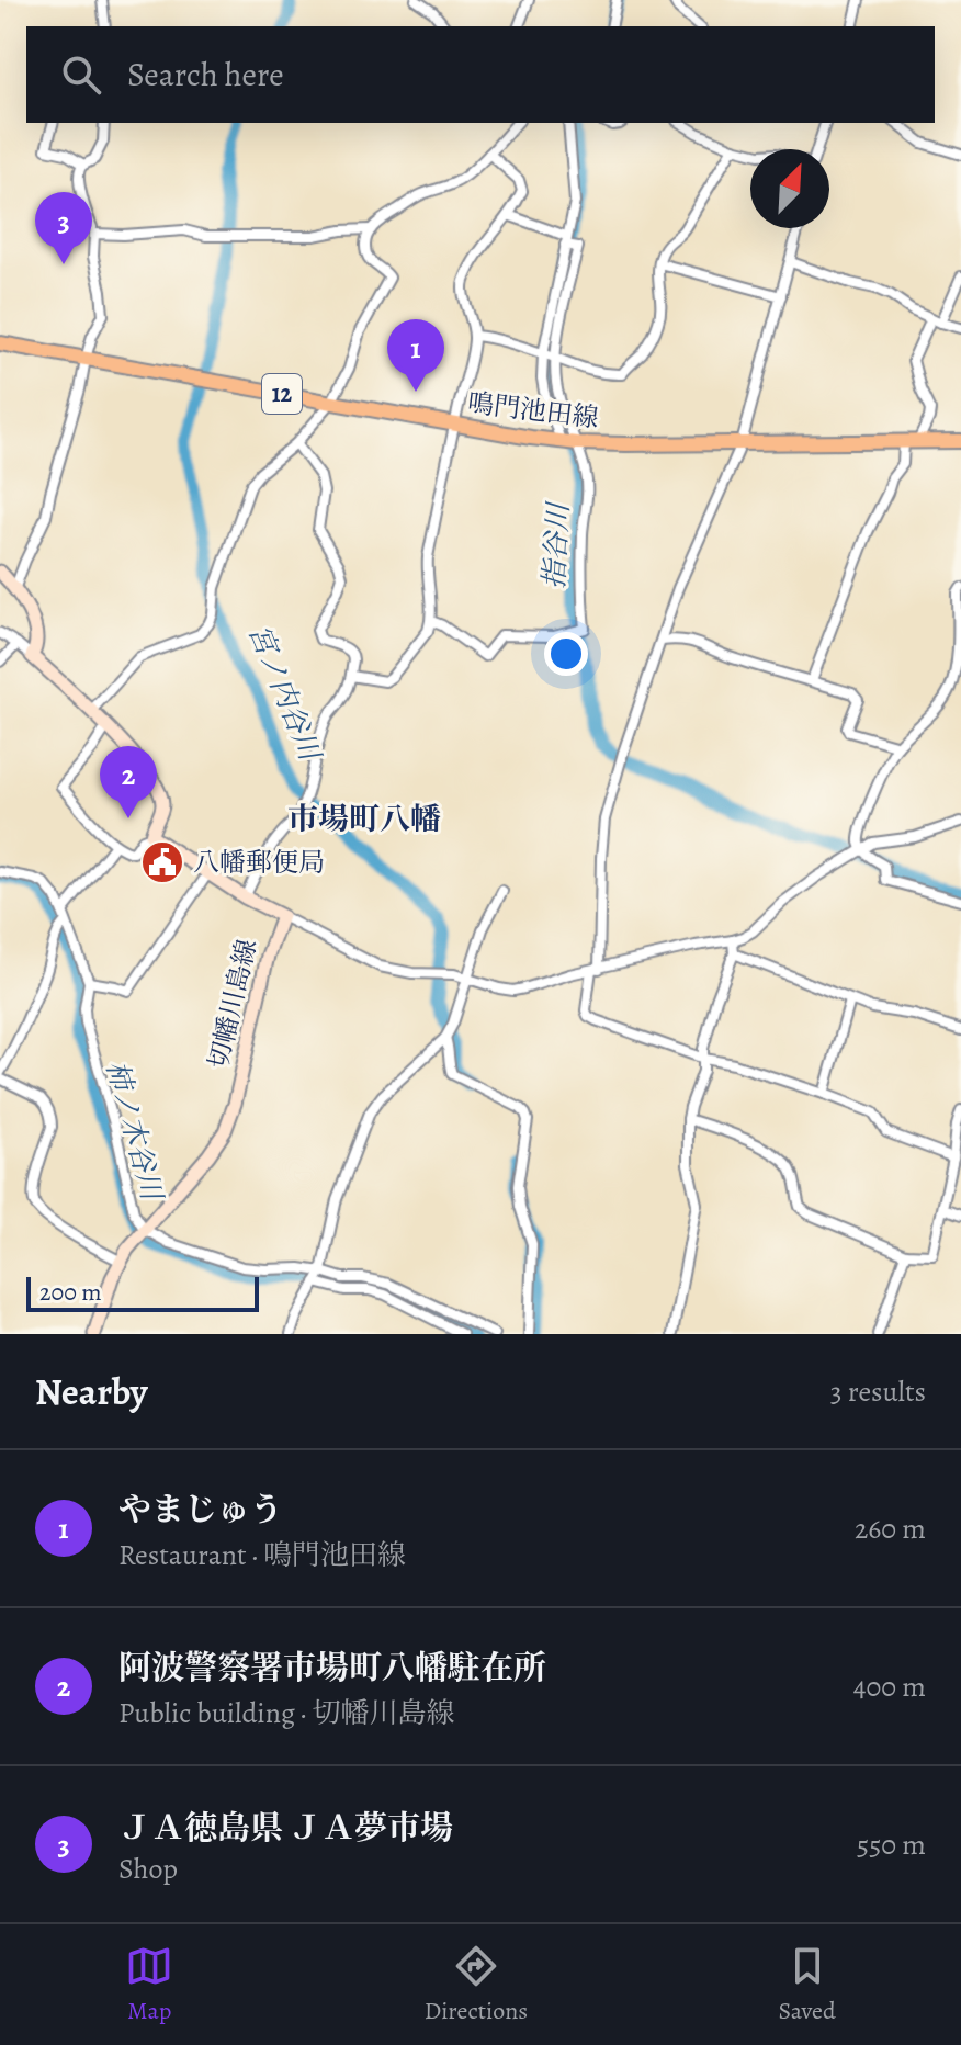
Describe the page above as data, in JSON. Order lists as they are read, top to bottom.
{
  "streets": {
    "main road": ["12", "鳴門池田線", "切幡川島線"]
  },
  "districts": ["市場町八幡"],
  "water": ["指谷川", "宮ノ内谷川", "柿ノ木谷川"],
  "places": {
    "public building": ["八幡郵便局"]
  },
  "scale_bar": "200 m",
  "north": "top right",
  "page": {
    "search": "Search here",
    "pins": ["3", "1", "2"],
    "scale": "200 m",
    "heading": ["Nearby", "3 results"],
    "list": [
      {
        "mark": "1",
        "name": "やまじゅう",
        "note": "Restaurant · 鳴門池田線",
        "value": "260 m"
      },
      {
        "mark": "2",
        "name": "阿波警察署市場町八幡駐在所",
        "note": "Public building · 切幡川島線",
        "value": "400 m"
      },
      {
        "mark": "3",
        "name": "ＪＡ徳島県 ＪＡ夢市場",
        "note": "Shop",
        "value": "550 m"
      }
    ],
    "nav": ["Map", "Directions", "Saved"]
  }
}
